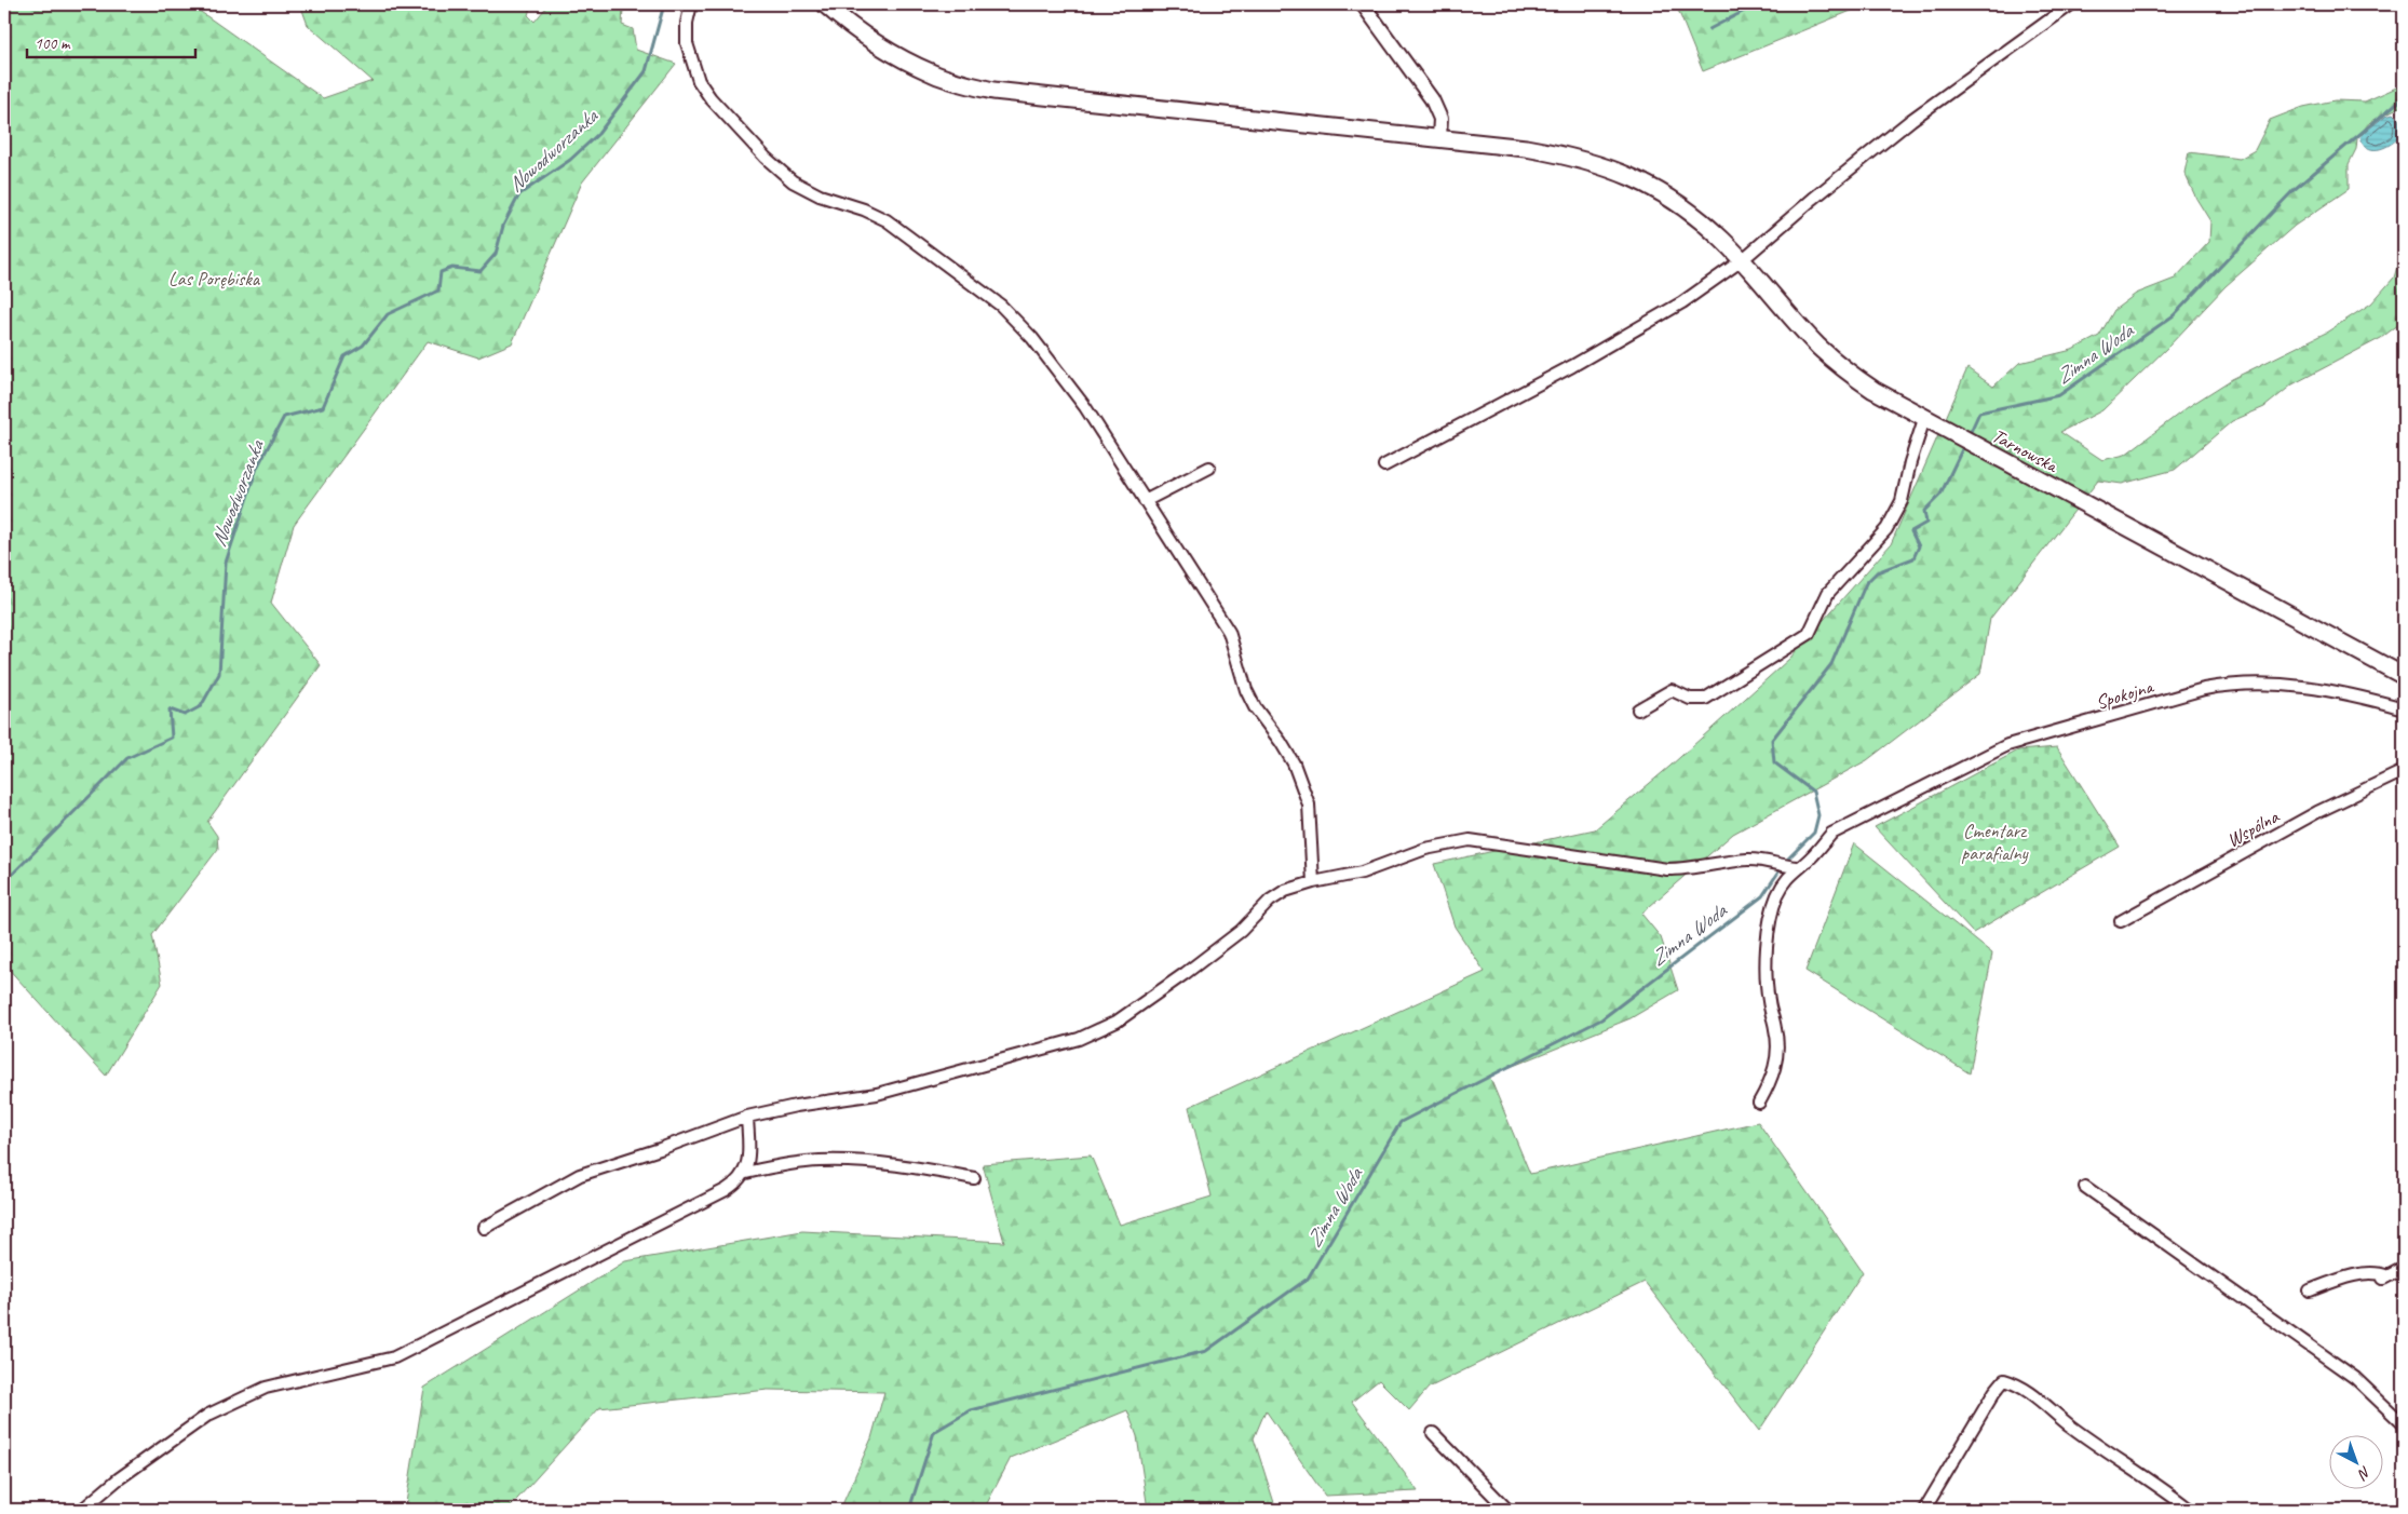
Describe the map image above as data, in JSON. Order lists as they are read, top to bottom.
{
  "streets": {
    "main road": ["Tarnowska"],
    "street": ["Spokojna", "Wspólna"]
  },
  "water": ["Nowodworzanka", "Zimna Woda"],
  "parks": ["Las Porębiska", "Cmentarz parafialny"],
  "scale_bar": "100 m",
  "north": "bottom right"
}
